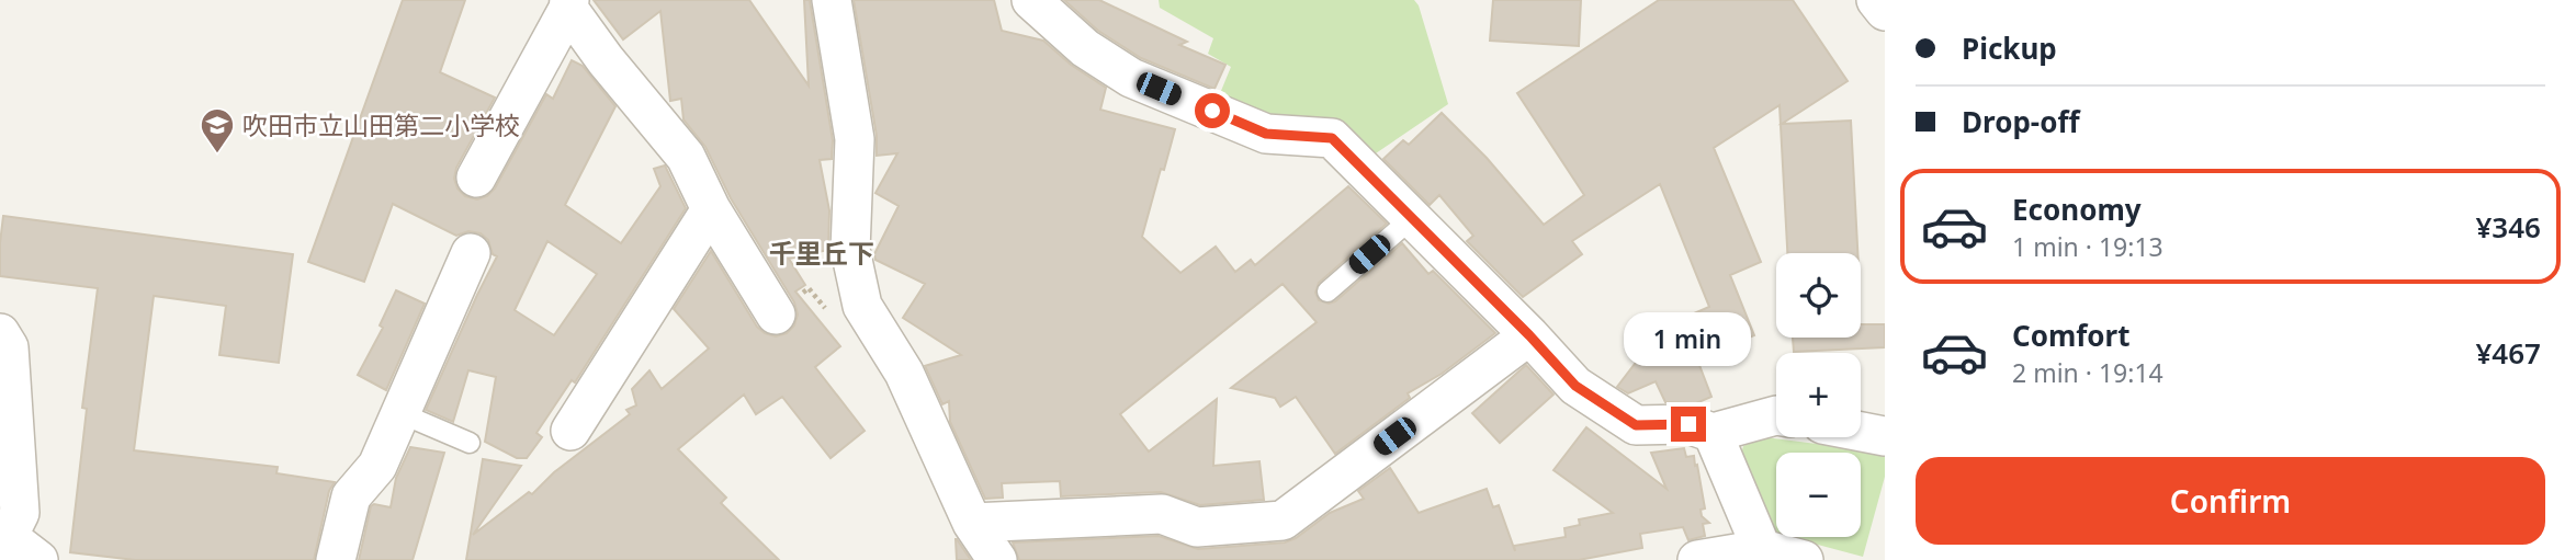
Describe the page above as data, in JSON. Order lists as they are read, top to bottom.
{
  "districts": ["千里丘下"],
  "places": {
    "school or university": ["吹田市立山田第二小学校"]
  },
  "page": {
    "banner": ["Pickup", "Drop-off"],
    "list": [
      {
        "name": "Economy",
        "note": "1 min · 19:13",
        "value": "¥346"
      },
      {
        "name": "Comfort",
        "note": "2 min · 19:14",
        "value": "¥467"
      }
    ],
    "map_buttons": ["+", "−"],
    "bubble": "1 min",
    "buttons": "Confirm"
  }
}
